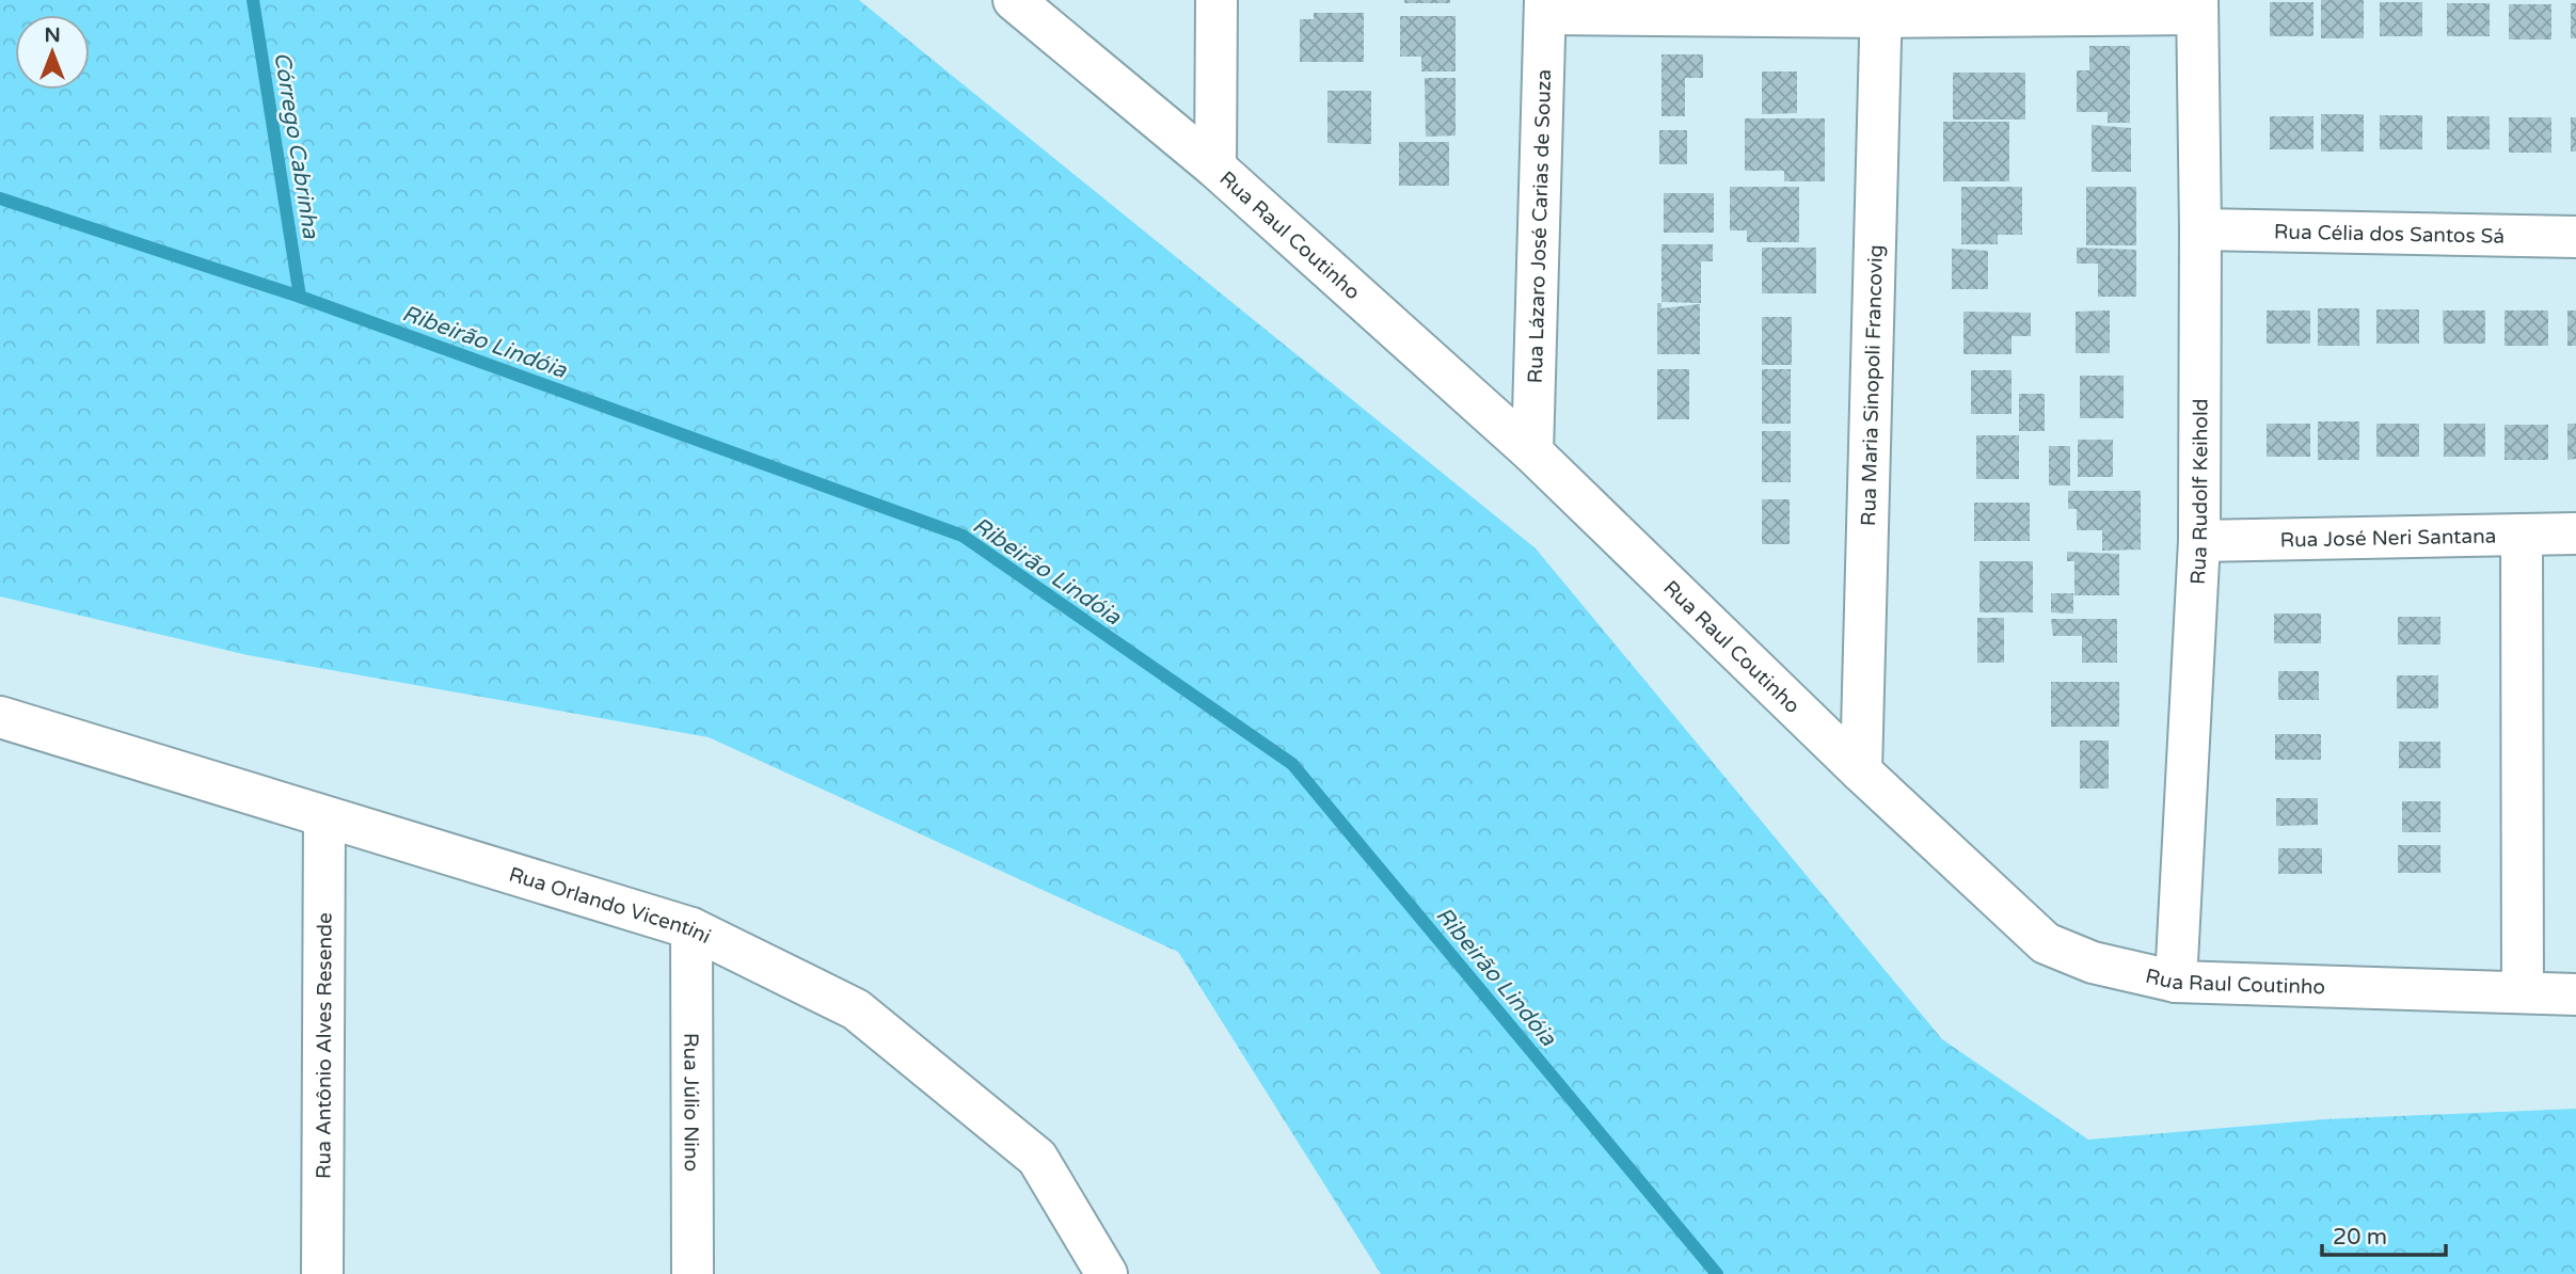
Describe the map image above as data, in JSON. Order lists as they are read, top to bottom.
{
  "streets": {
    "street": [
      "Rua Lázaro José Carias de Souza",
      "Rua Célia dos Santos Sá",
      "Rua Raul Coutinho",
      "Rua Maria Sinopoli Francovig",
      "Rua Rudolf Keihold",
      "Rua José Neri Santana",
      "Rua Orlando Vicentini",
      "Rua Antônio Alves Resende",
      "Rua Júlio Nino"
    ]
  },
  "crossings": [
    ["Rua Lázaro José Carias de Souza", "Rua Raul Coutinho"],
    ["Rua Célia dos Santos Sá", "Rua Rudolf Keihold"],
    ["Rua Raul Coutinho", "Rua Maria Sinopoli Francovig"],
    ["Rua Raul Coutinho", "Rua Rudolf Keihold"],
    ["Rua Rudolf Keihold", "Rua José Neri Santana"],
    ["Rua Orlando Vicentini", "Rua Antônio Alves Resende"],
    ["Rua Orlando Vicentini", "Rua Júlio Nino"]
  ],
  "water": ["Córrego Cabrinha", "Ribeirão Lindóia"],
  "scale_bar": "20 m",
  "north": "top"
}
